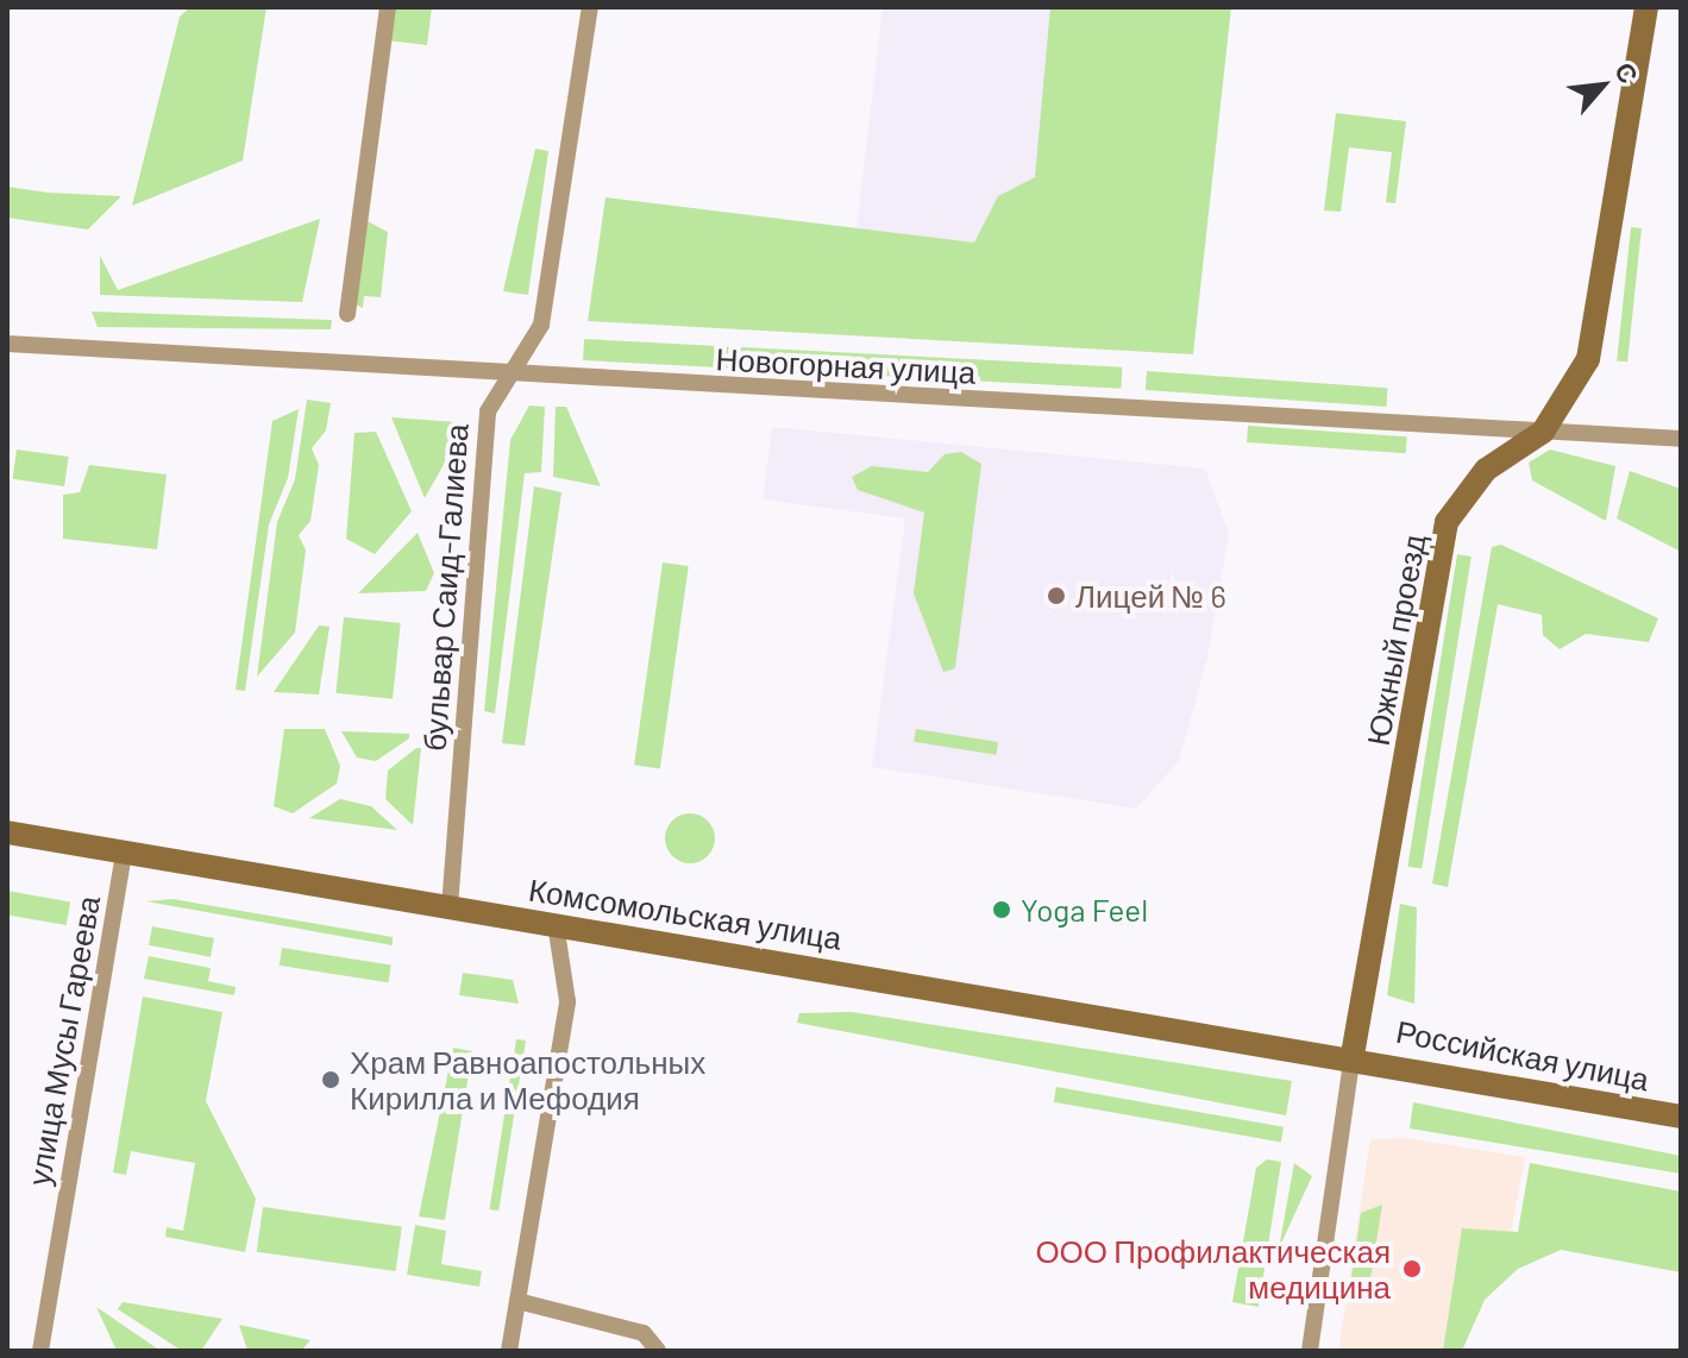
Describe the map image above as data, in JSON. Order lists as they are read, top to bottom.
{
  "streets": {
    "main road": ["Южный проезд", "Комсомольская улица", "Российская улица"],
    "street": ["Новогорная улица", "бульвар Саид-Галиева", "улица Мусы Гареева"]
  },
  "crossings": [
    ["Новогорная улица", "бульвар Саид-Галиева"],
    ["Новогорная улица", "Южный проезд"],
    ["бульвар Саид-Галиева", "Комсомольская улица"],
    ["Южный проезд", "Комсомольская улица"],
    ["Южный проезд", "Российская улица"],
    ["Комсомольская улица", "улица Мусы Гареева"],
    ["Комсомольская улица", "Российская улица"]
  ],
  "places": [
    "Лицей № 6",
    "Yoga Feel",
    "Храм Равноапостольных Кирилла и Мефодия",
    "ООО Профилактическая медицина"
  ],
  "north": "top right"
}
